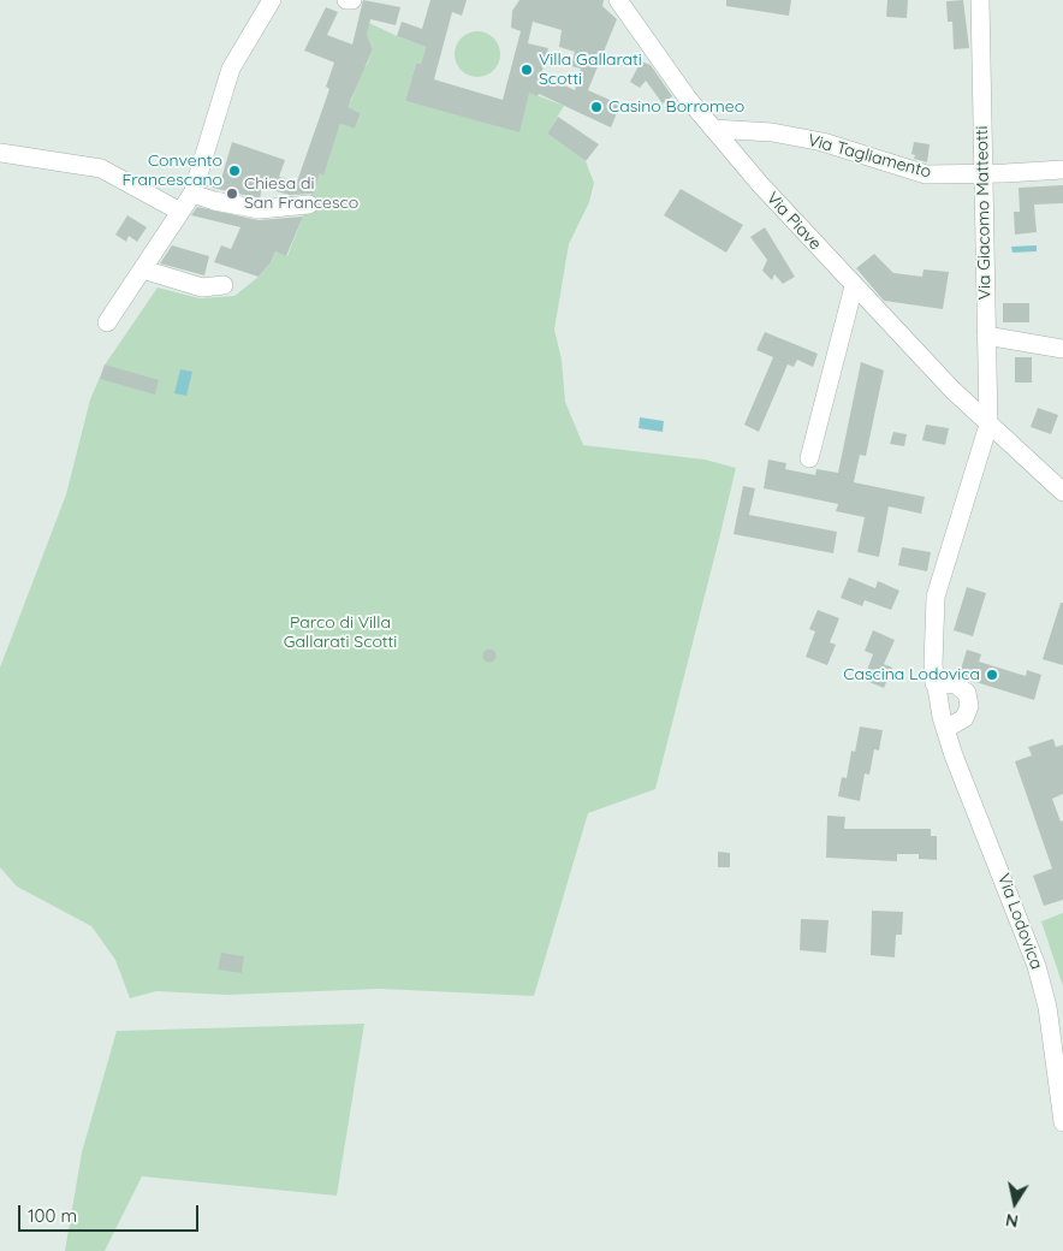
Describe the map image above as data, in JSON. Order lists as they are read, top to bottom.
{
  "streets": {
    "street": [
      "Via Tagliamento",
      "Via Giacomo Matteotti",
      "Via Piave",
      "Via Lodovica"
    ]
  },
  "crossings": [
    ["Via Tagliamento", "Via Giacomo Matteotti"],
    ["Via Tagliamento", "Via Piave"],
    ["Via Giacomo Matteotti", "Via Piave"],
    ["Via Giacomo Matteotti", "Via Lodovica"],
    ["Via Piave", "Via Lodovica"]
  ],
  "parks": ["Parco di Villa Gallarati Scotti"],
  "places": [
    "Villa Gallarati Scotti",
    "Casino Borromeo",
    "Convento Francescano",
    "Chiesa di San Francesco",
    "Cascina Lodovica"
  ],
  "scale_bar": "100 m",
  "north": "bottom"
}
